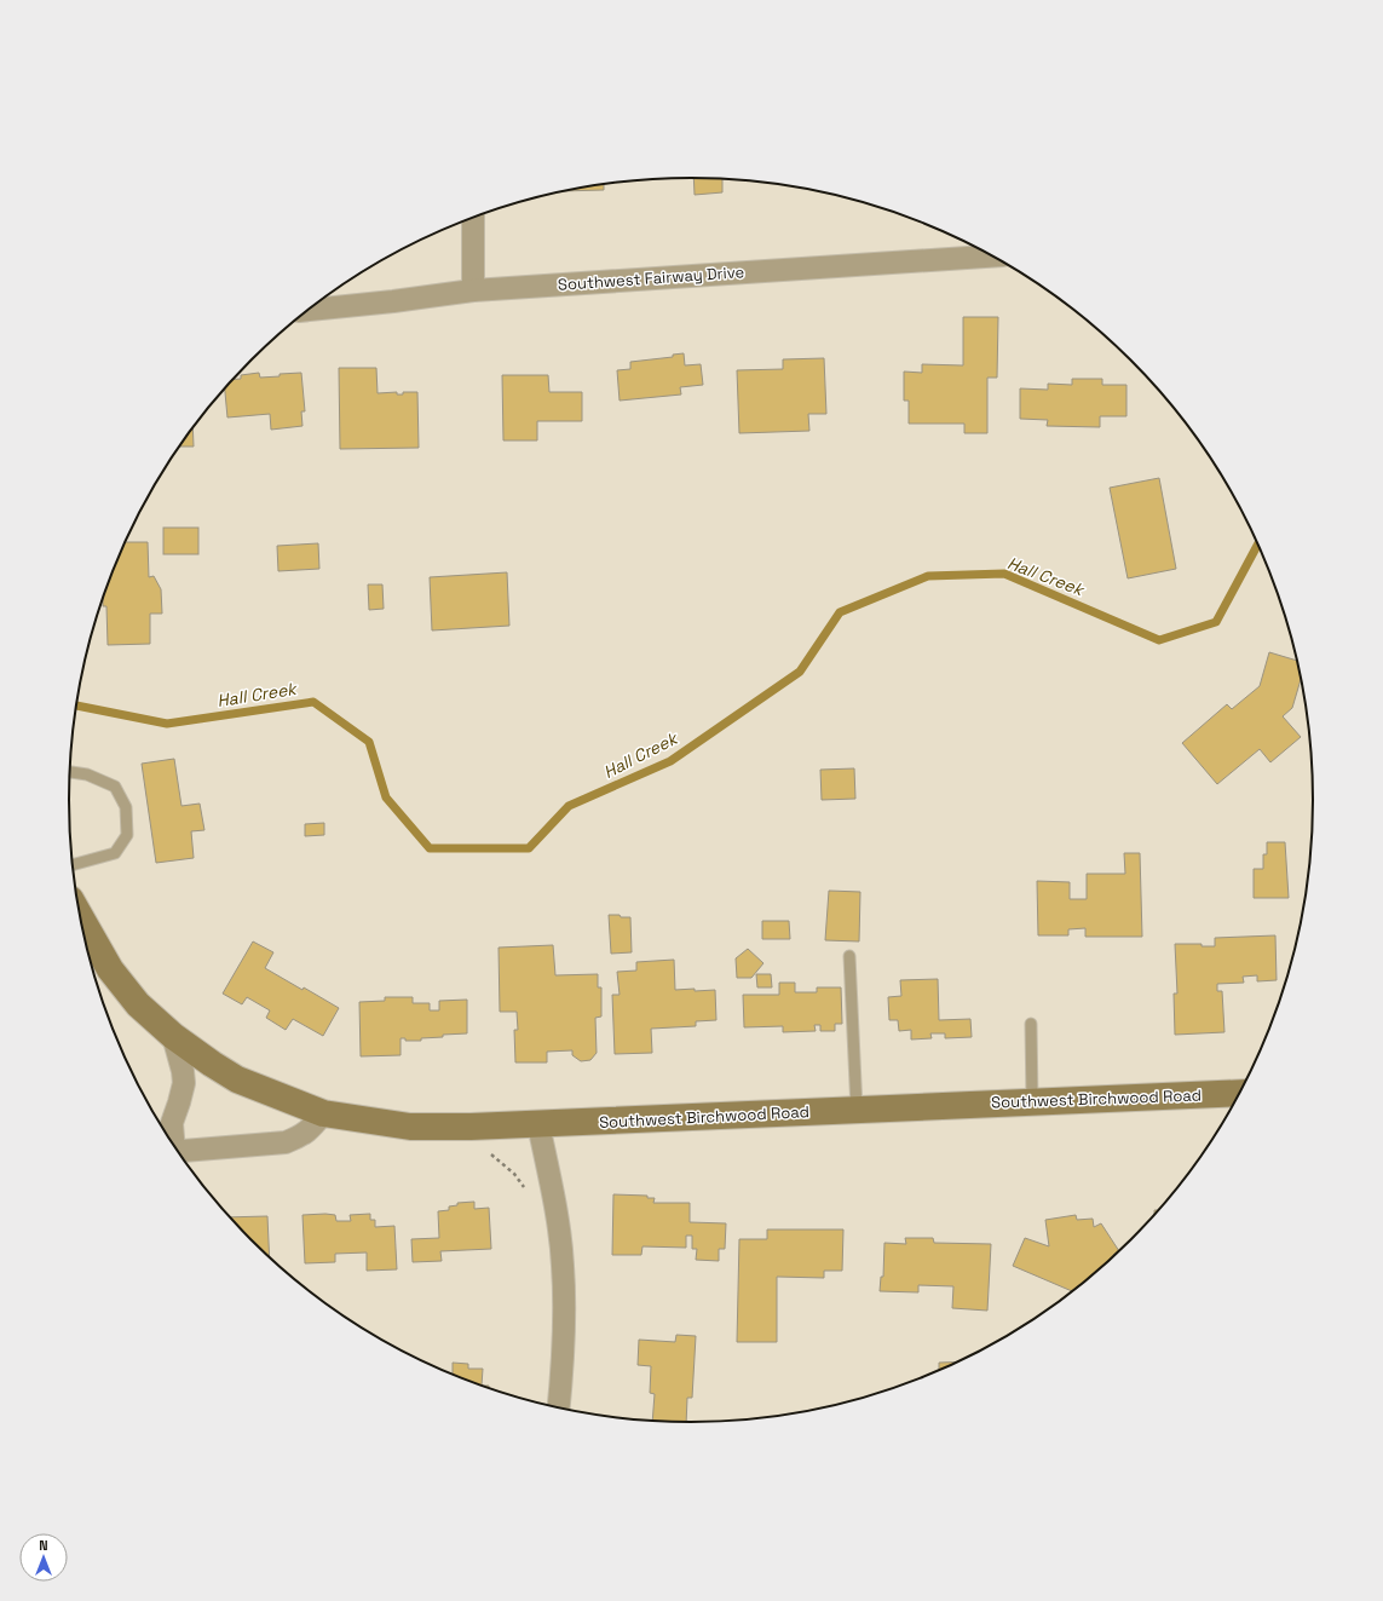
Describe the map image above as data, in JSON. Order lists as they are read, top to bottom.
{
  "streets": {
    "street": ["Southwest Fairway Drive", "Southwest Birchwood Road"]
  },
  "water": ["Hall Creek"],
  "north": "top"
}
